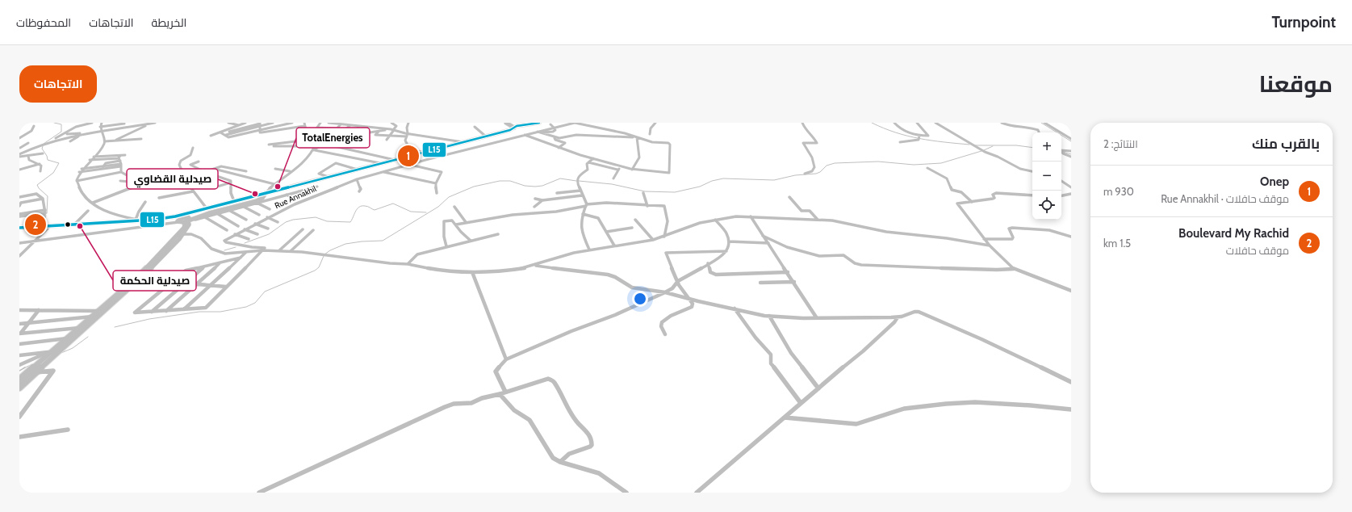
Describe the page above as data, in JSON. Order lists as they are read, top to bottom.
{
  "streets": {
    "street": ["Rue Annakhil"]
  },
  "places": ["TotalEnergies", "صيدلية القضاوي", "صيدلية الحكمة"],
  "lines": ["transit line L15"],
  "page": {
    "header": "Turnpoint",
    "nav": ["الخريطة", "الاتجاهات", "المحفوظات"],
    "title": "موقعنا",
    "buttons": "الاتجاهات",
    "heading": ["بالقرب منك", "النتائج: 2"],
    "map_buttons": ["+", "−"],
    "pins": ["1", "2"],
    "list": [
      {
        "mark": "1",
        "name": "Onep",
        "note": "موقف حافلات · Rue Annakhil",
        "value": "930 m"
      },
      {
        "mark": "2",
        "name": "Boulevard My Rachid",
        "note": "موقف حافلات",
        "value": "1.5 km"
      }
    ]
  }
}
